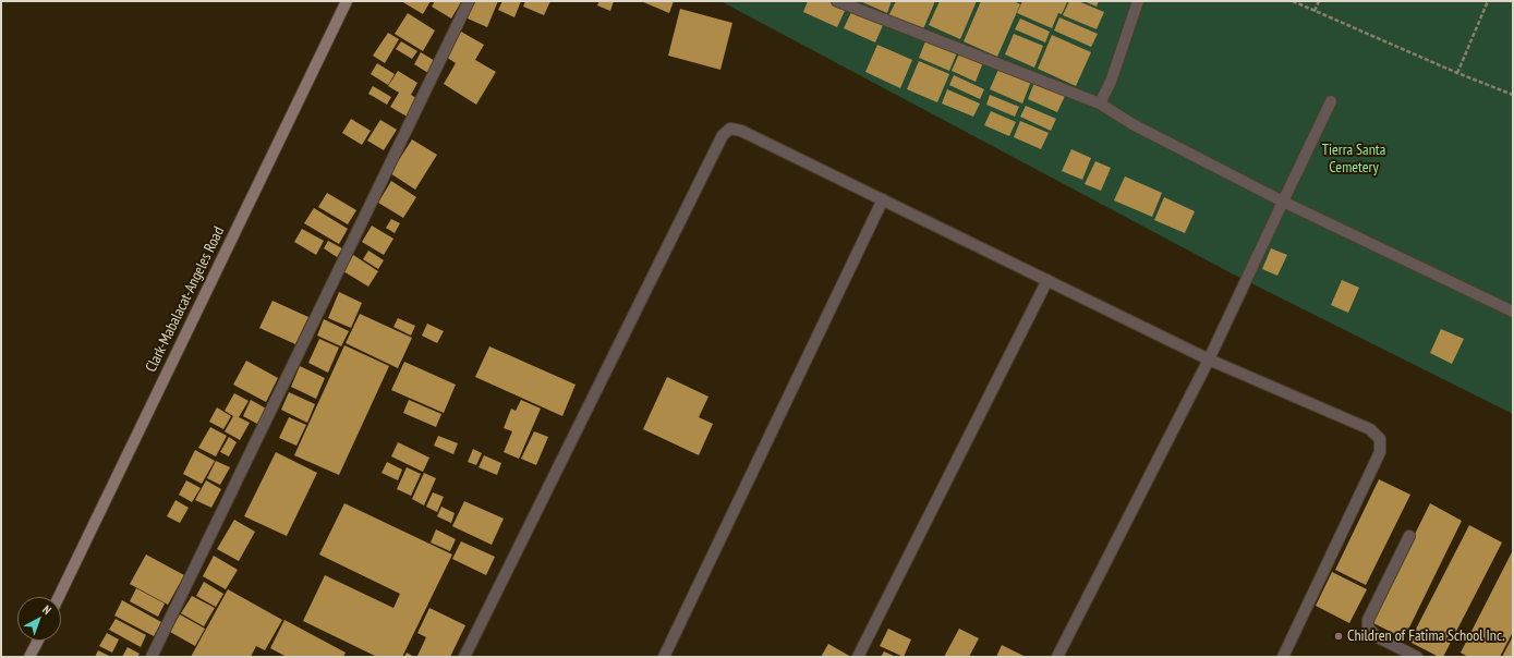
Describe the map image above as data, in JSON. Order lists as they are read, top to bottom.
{
  "streets": {
    "main road": ["Clark-Mabalacat-Angeles Road"]
  },
  "parks": ["Tierra Santa Cemetery"],
  "places": ["Children of Fatima School Inc."],
  "north": "top right"
}
